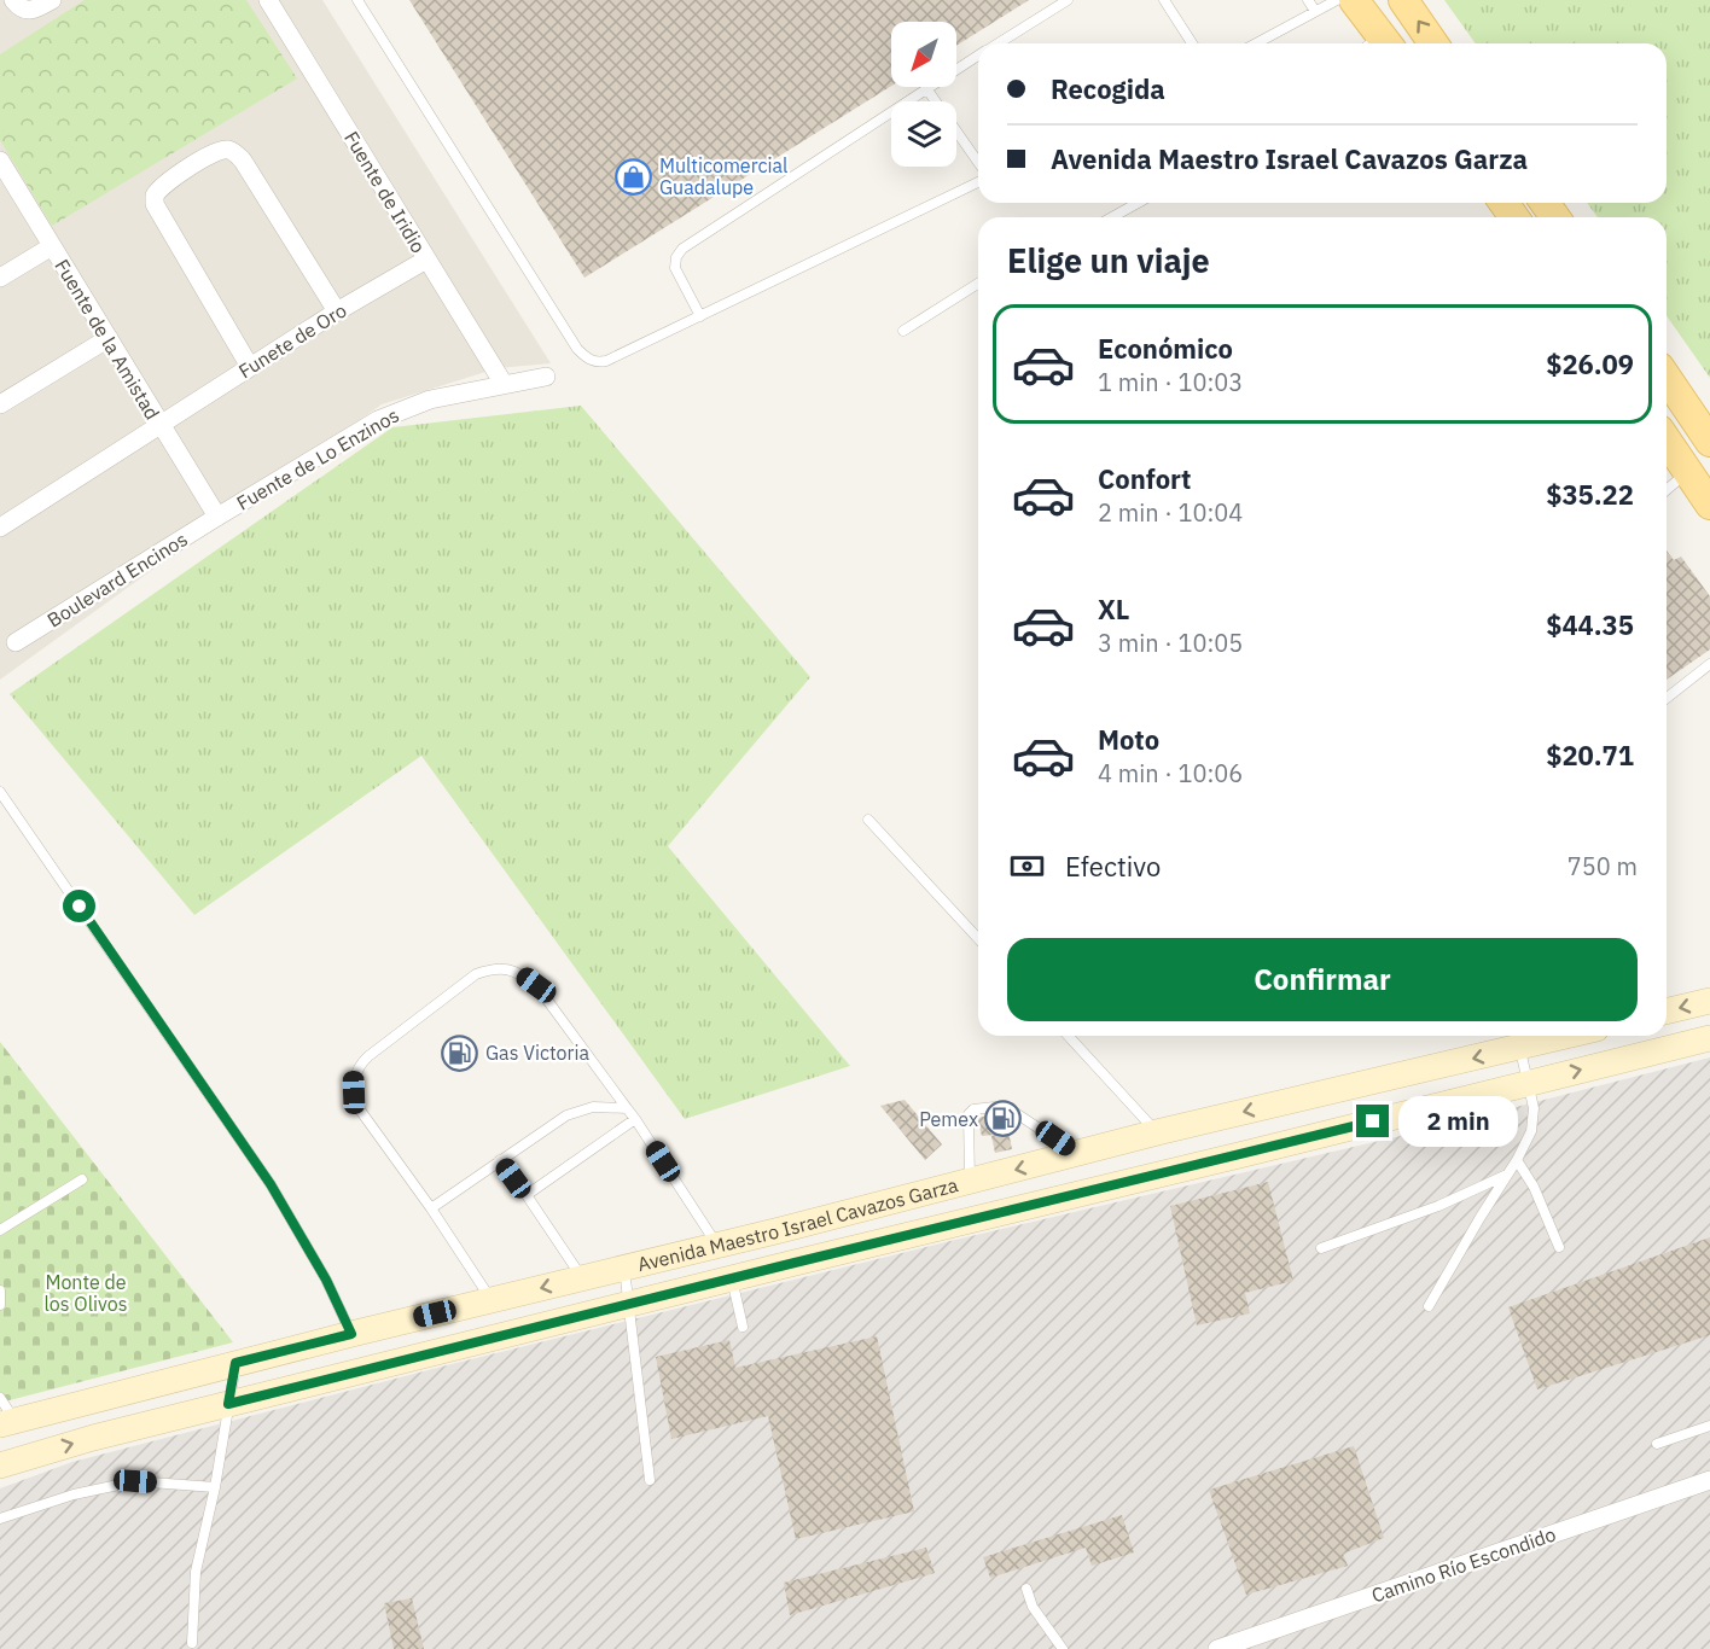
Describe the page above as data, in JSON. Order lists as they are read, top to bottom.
{
  "streets": {
    "main road": ["Avenida Maestro Israel Cavazos Garza"],
    "street": [
      "Fuente de Iridio",
      "Fuente de la Amistad",
      "Funete de Oro",
      "Fuente de Lo Enzinos",
      "Boulevard Encinos",
      "Camino Río Escondido"
    ]
  },
  "crossings": [
    ["Fuente de Iridio", "Funete de Oro"],
    ["Fuente de Iridio", "Fuente de Lo Enzinos"],
    ["Fuente de la Amistad", "Funete de Oro"],
    ["Fuente de la Amistad", "Fuente de Lo Enzinos"],
    ["Fuente de la Amistad", "Boulevard Encinos"],
    ["Fuente de Lo Enzinos", "Boulevard Encinos"]
  ],
  "parks": ["Monte de los Olivos"],
  "places": {
    "shop": ["Multicomercial Guadalupe"],
    "fuel station": ["Gas Victoria", "Pemex"]
  },
  "north": "bottom left",
  "page": {
    "banner": ["Recogida", "Avenida Maestro Israel Cavazos Garza"],
    "heading": "Elige un viaje",
    "list": [
      {
        "name": "Económico",
        "note": "1 min · 10:03",
        "value": "$26.09"
      },
      {
        "name": "Confort",
        "note": "2 min · 10:04",
        "value": "$35.22"
      },
      {
        "name": "XL",
        "note": "3 min · 10:05",
        "value": "$44.35"
      },
      {
        "name": "Moto",
        "note": "4 min · 10:06",
        "value": "$20.71"
      }
    ],
    "pay": ["Efectivo", "750 m"],
    "buttons": "Confirmar",
    "bubble": "2 min"
  }
}
